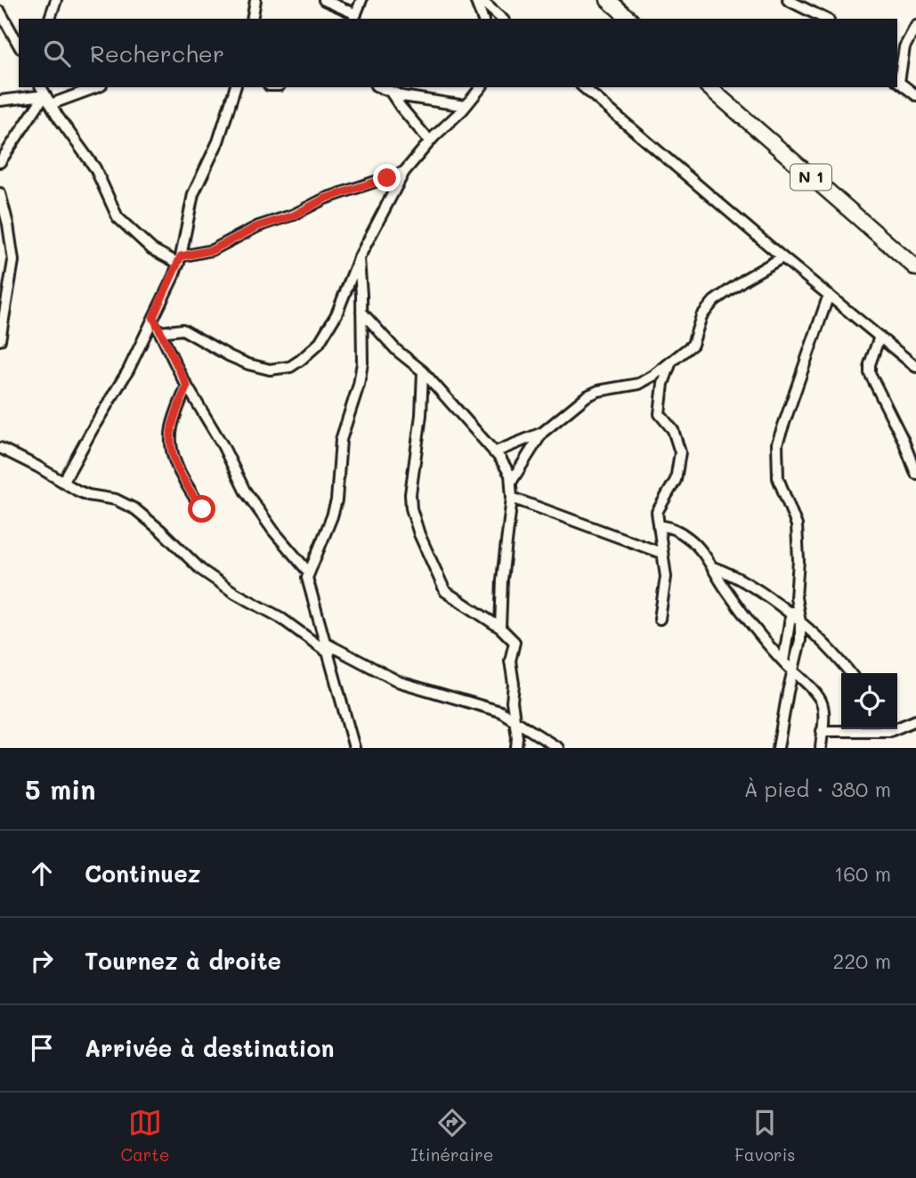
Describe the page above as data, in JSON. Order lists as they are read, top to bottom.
{
  "streets": {
    "highway": ["N 1"]
  },
  "page": {
    "search": "Rechercher",
    "heading": ["5 min", "À pied · 380 m"],
    "list": [
      ["Continuez", "160 m"],
      ["Tournez à droite", "220 m"],
      "Arrivée à destination"
    ],
    "nav": ["Carte", "Itinéraire", "Favoris"]
  }
}
